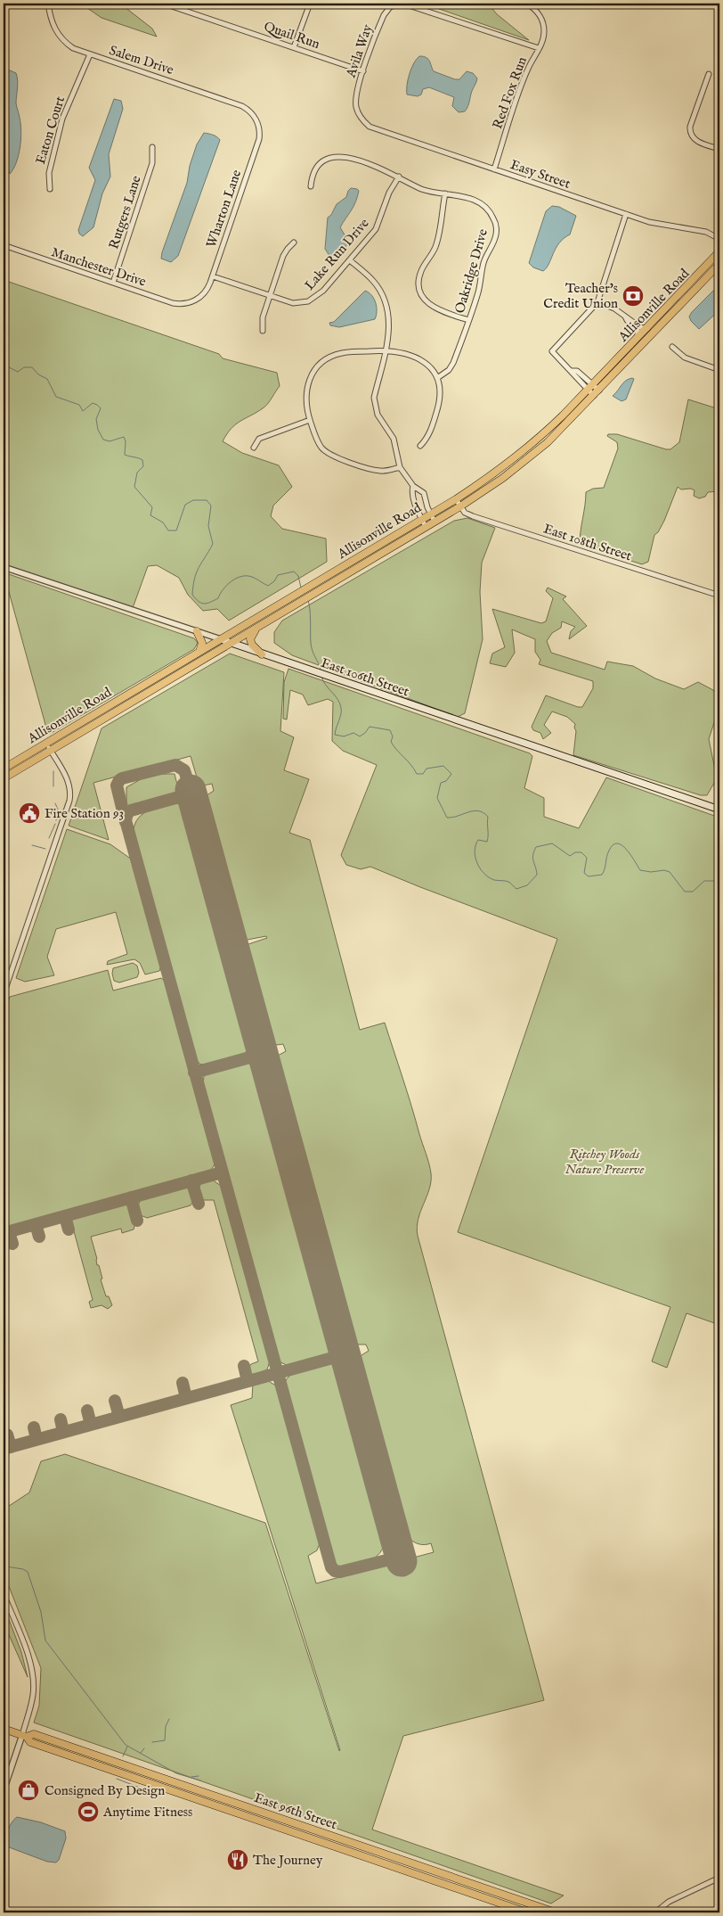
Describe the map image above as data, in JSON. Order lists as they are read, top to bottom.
{
  "streets": {
    "main road": ["Allisonville Road", "East 106th Street", "East 96th Street"],
    "street": [
      "Quail Run",
      "Avila Way",
      "Salem Drive",
      "Red Fox Run",
      "Eaton Court",
      "Easy Street",
      "Wharton Lane",
      "Rutgers Lane",
      "Lake Run Drive",
      "Manchester Drive",
      "Oakridge Drive",
      "East 108th Street"
    ]
  },
  "crossings": [
    ["Quail Run", "Avila Way"],
    ["Avila Way", "Red Fox Run"],
    ["Avila Way", "Easy Street"],
    ["Salem Drive", "Eaton Court"],
    ["Salem Drive", "Wharton Lane"],
    ["Red Fox Run", "Easy Street"],
    ["Wharton Lane", "Lake Run Drive"],
    ["Wharton Lane", "Manchester Drive"],
    ["Rutgers Lane", "Manchester Drive"],
    ["Lake Run Drive", "Oakridge Drive"],
    ["Allisonville Road", "East 108th Street"],
    ["Allisonville Road", "East 106th Street"]
  ],
  "parks": ["Ritchey Woods Nature Preserve"],
  "places": {
    "bank": ["Teacher's Credit Union"],
    "public building": ["Fire Station 93"],
    "shop": ["Consigned By Design"],
    "sports": ["Anytime Fitness"],
    "restaurant": ["The Journey"]
  }
}
